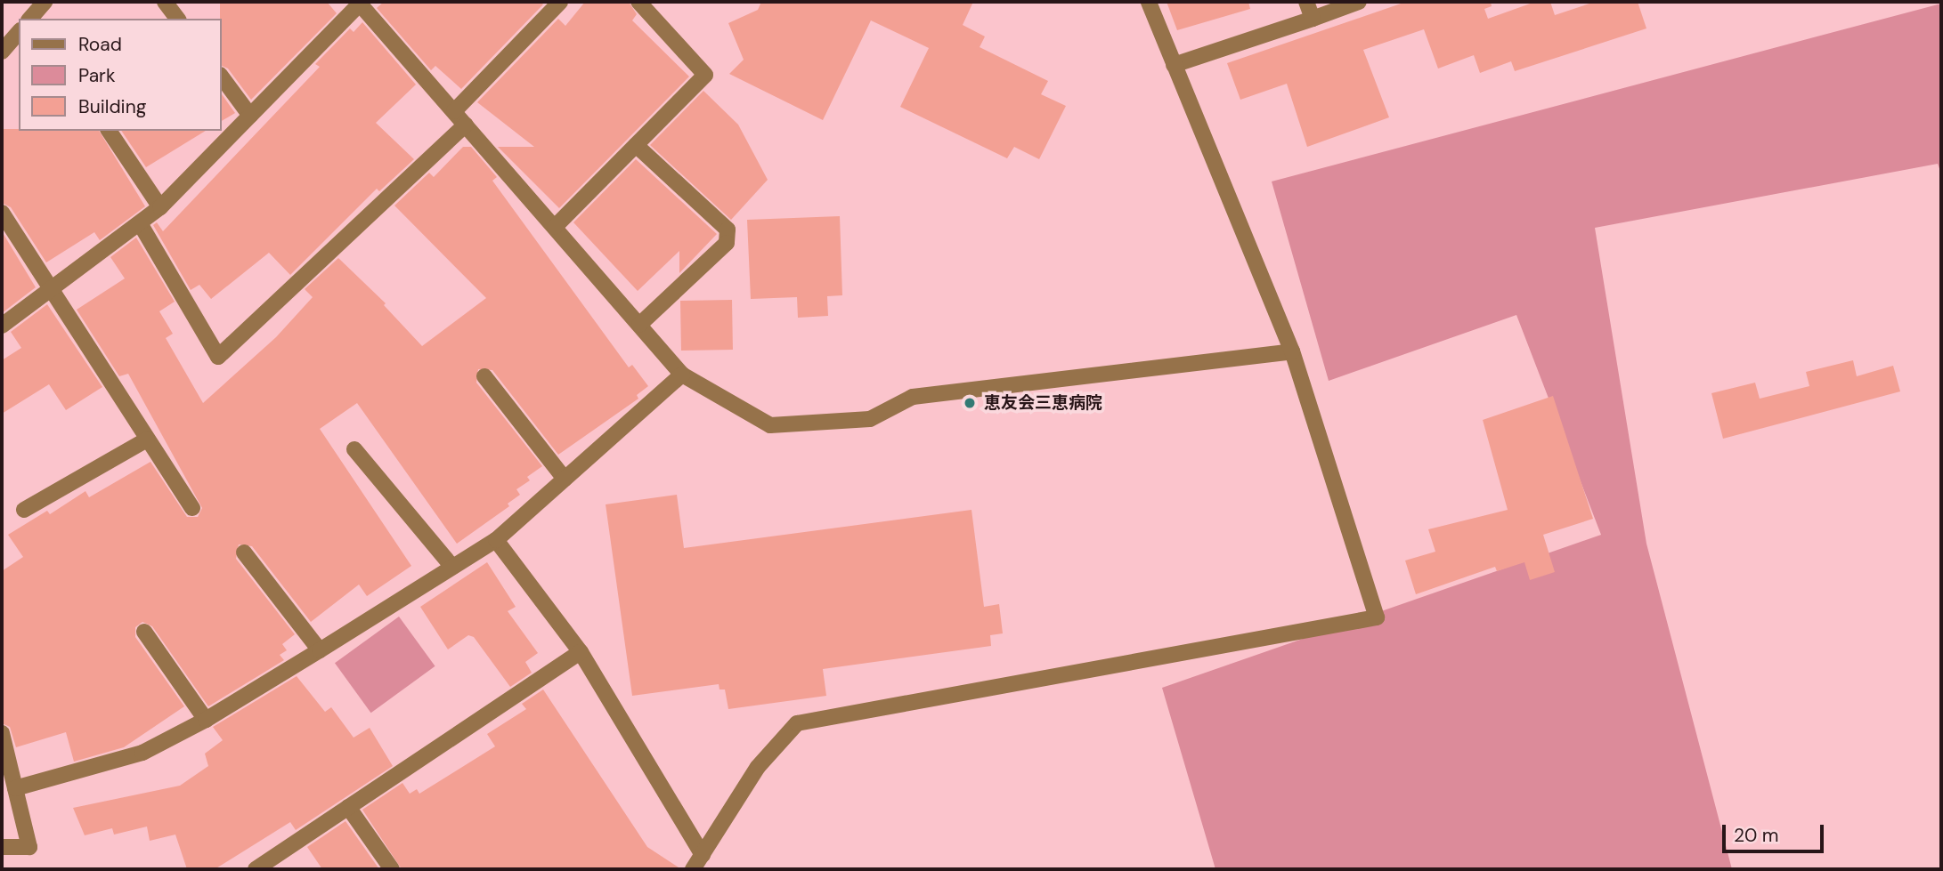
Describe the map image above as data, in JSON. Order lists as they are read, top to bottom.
{
  "places": ["恵友会三恵病院"],
  "legend": ["Road", "Park", "Building"],
  "scale_bar": "20 m"
}
